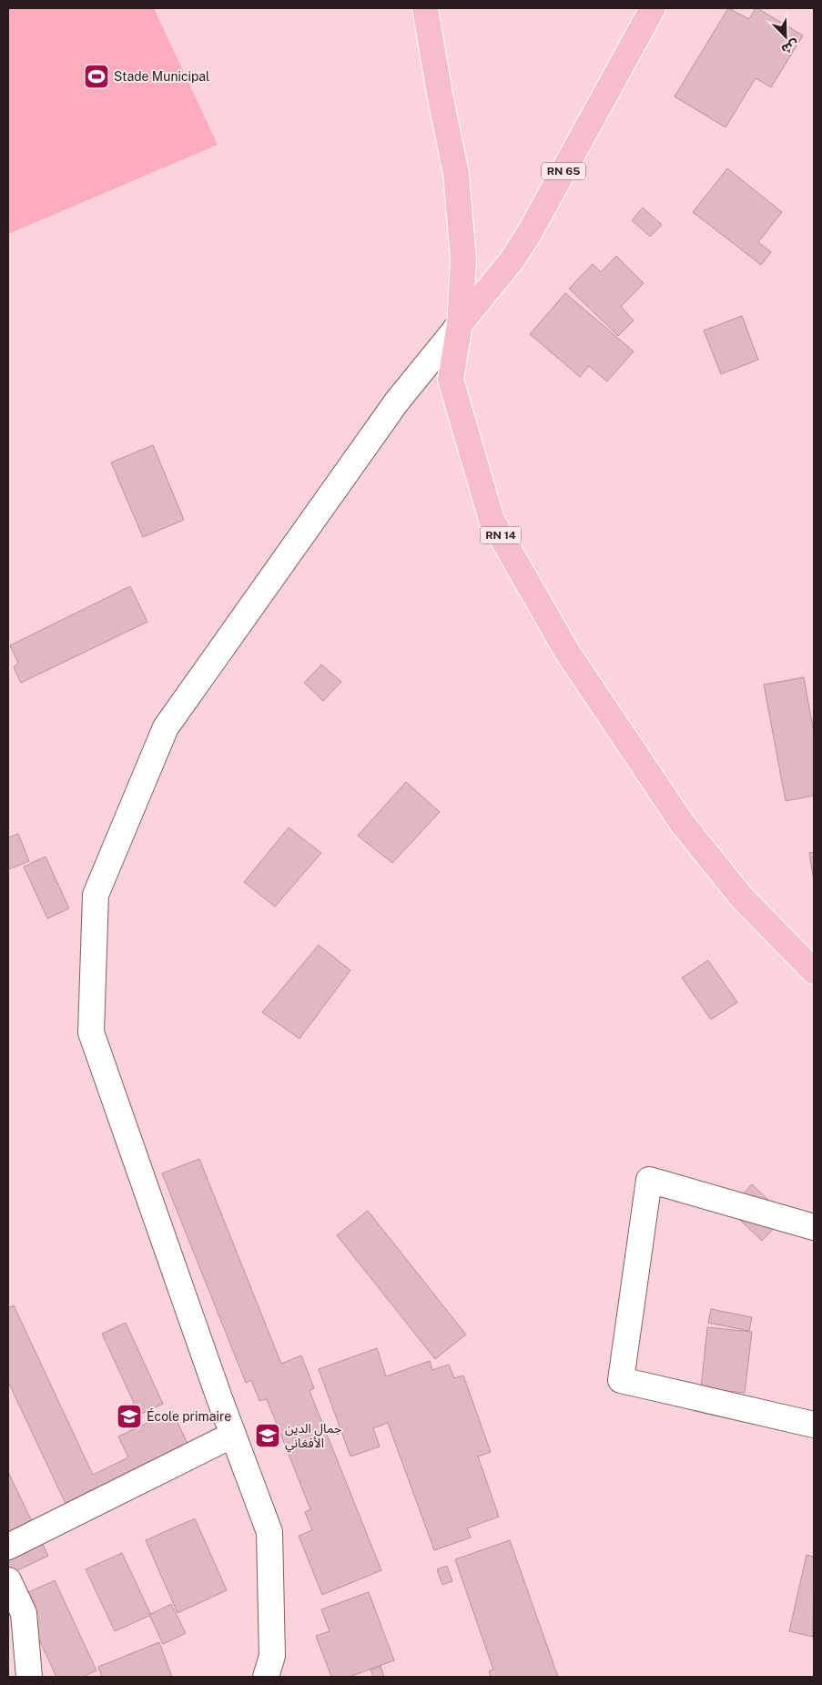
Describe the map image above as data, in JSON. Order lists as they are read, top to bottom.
{
  "streets": {
    "main road": ["RN 65", "RN 14"]
  },
  "crossings": [
    ["RN 65", "RN 14"]
  ],
  "places": {
    "sports": ["Stade Municipal"],
    "school or university": ["École primaire", "جمال الدين الأفغاني"]
  },
  "north": "bottom right"
}
